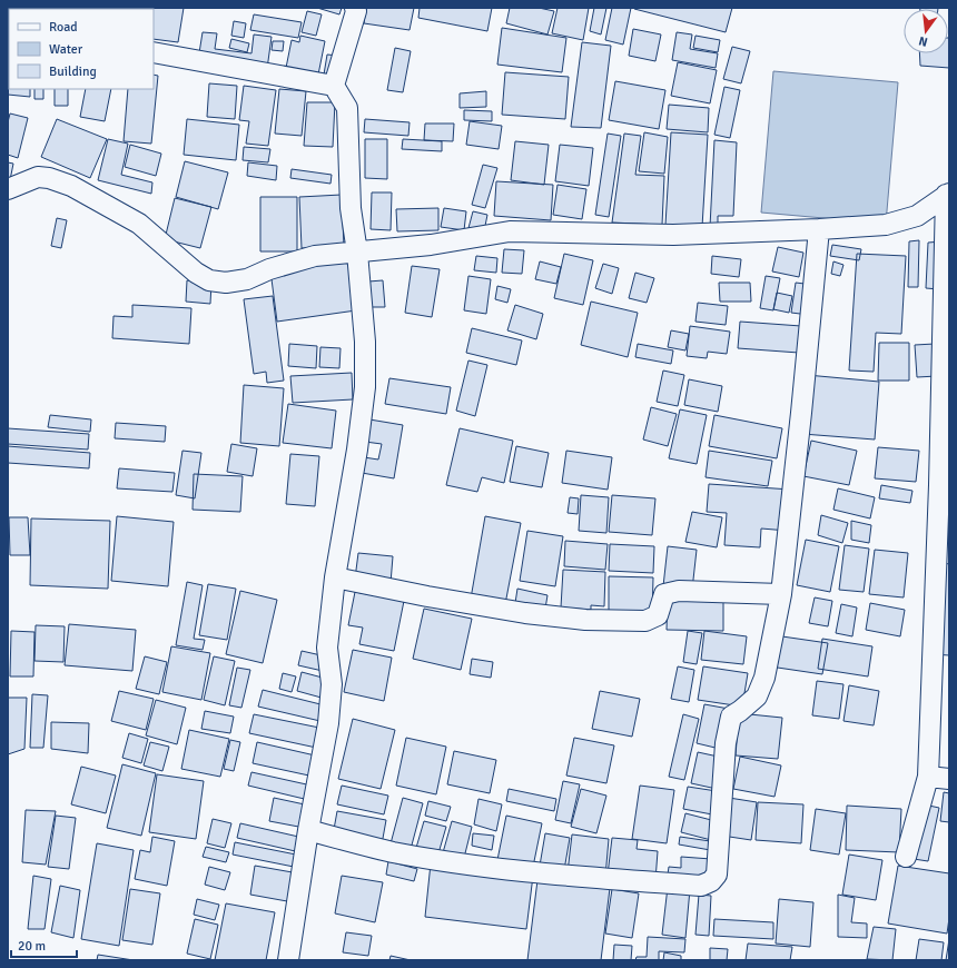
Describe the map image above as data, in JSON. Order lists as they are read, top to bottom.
{
  "legend": ["Road", "Water", "Building"],
  "scale_bar": "20 m",
  "north": "bottom"
}
